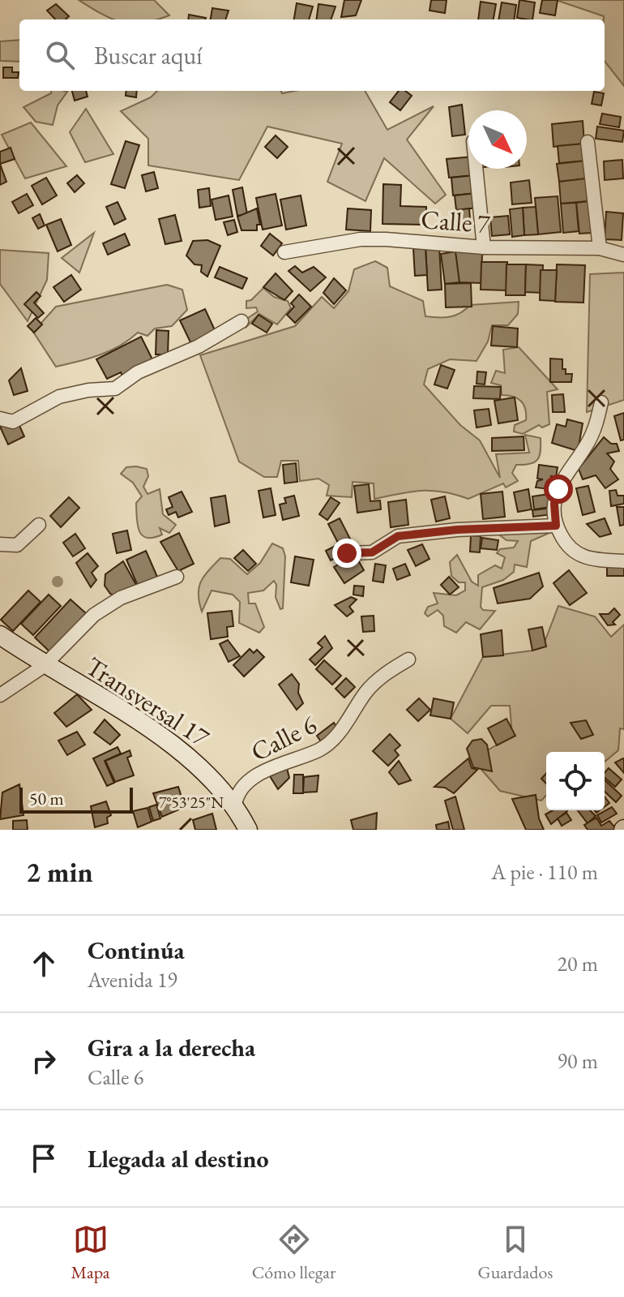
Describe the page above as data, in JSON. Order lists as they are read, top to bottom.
{
  "streets": {
    "main road": ["Transversal 17"],
    "street": ["Calle 7", "Calle 6"]
  },
  "crossings": [
    ["Transversal 17", "Calle 6"]
  ],
  "scale_bar": "50 m",
  "north": "bottom right",
  "page": {
    "search": "Buscar aquí",
    "scale": "50 m",
    "heading": ["2 min", "A pie · 110 m"],
    "list": [
      ["Continúa", "Avenida 19", "20 m"],
      ["Gira a la derecha", "Calle 6", "90 m"],
      "Llegada al destino"
    ],
    "nav": ["Mapa", "Cómo llegar", "Guardados"]
  },
  "coordinates": ["7°53'25\"N"]
}
